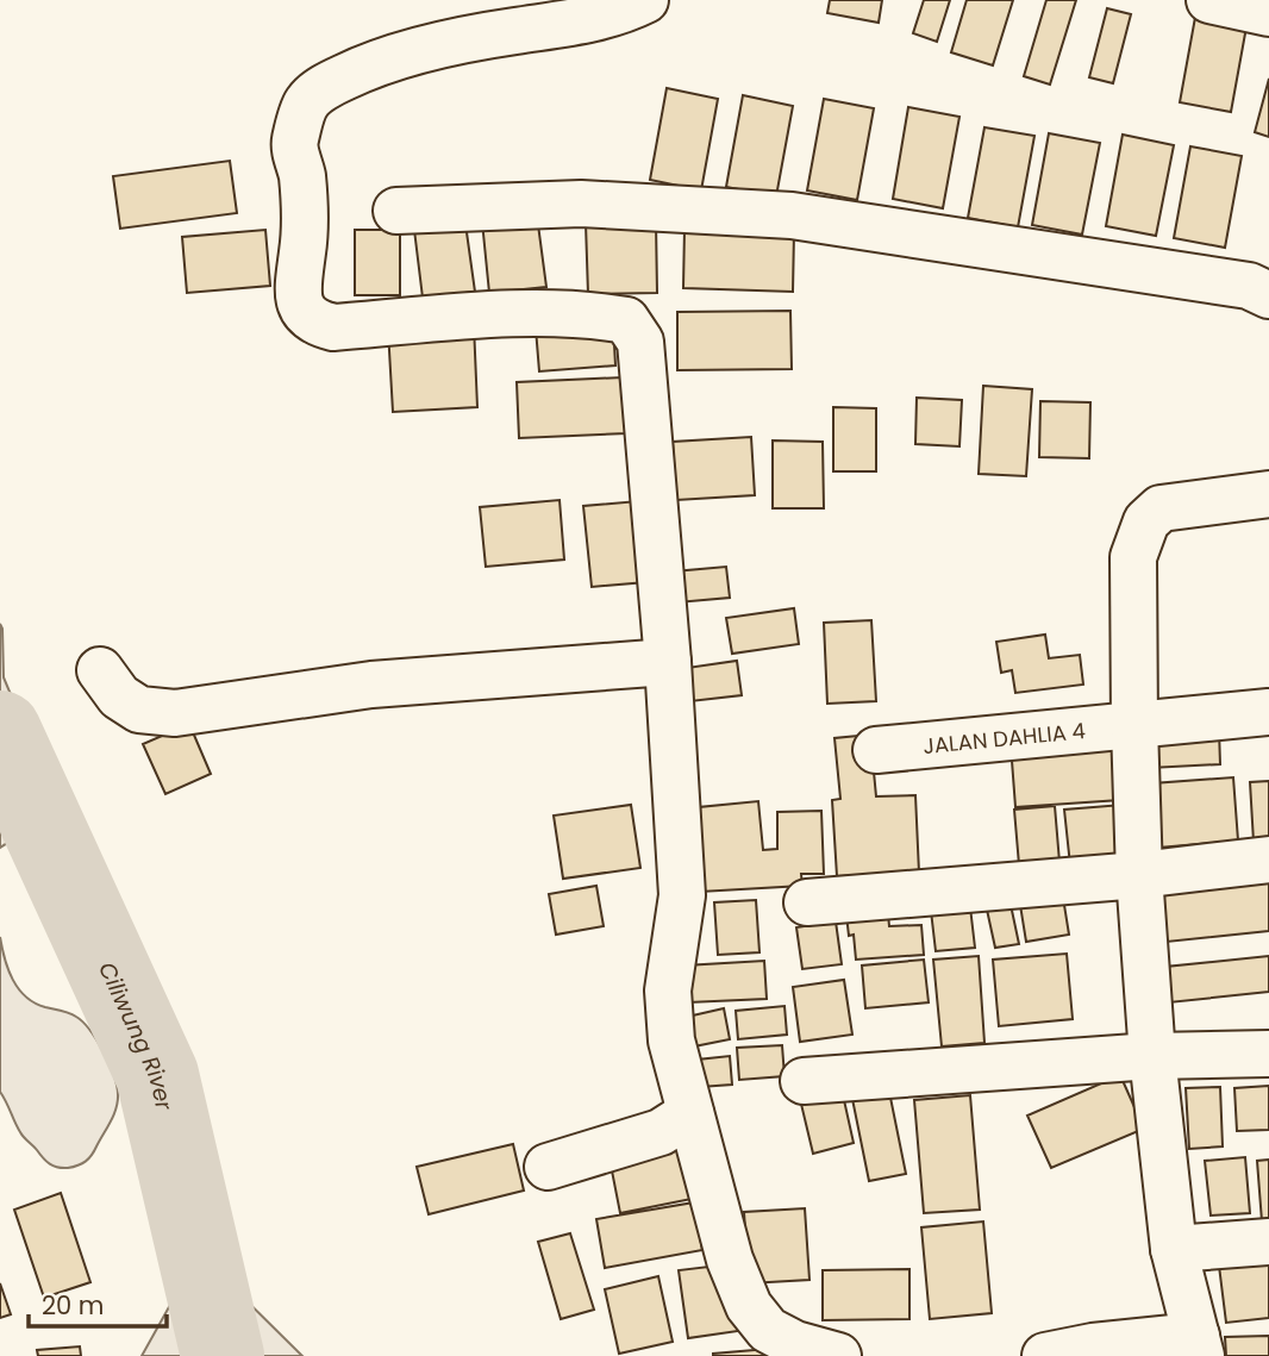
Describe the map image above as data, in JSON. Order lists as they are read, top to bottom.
{
  "streets": {
    "street": ["JALAN DAHLIA 4"]
  },
  "water": ["Ciliwung River"],
  "scale_bar": "20 m"
}
